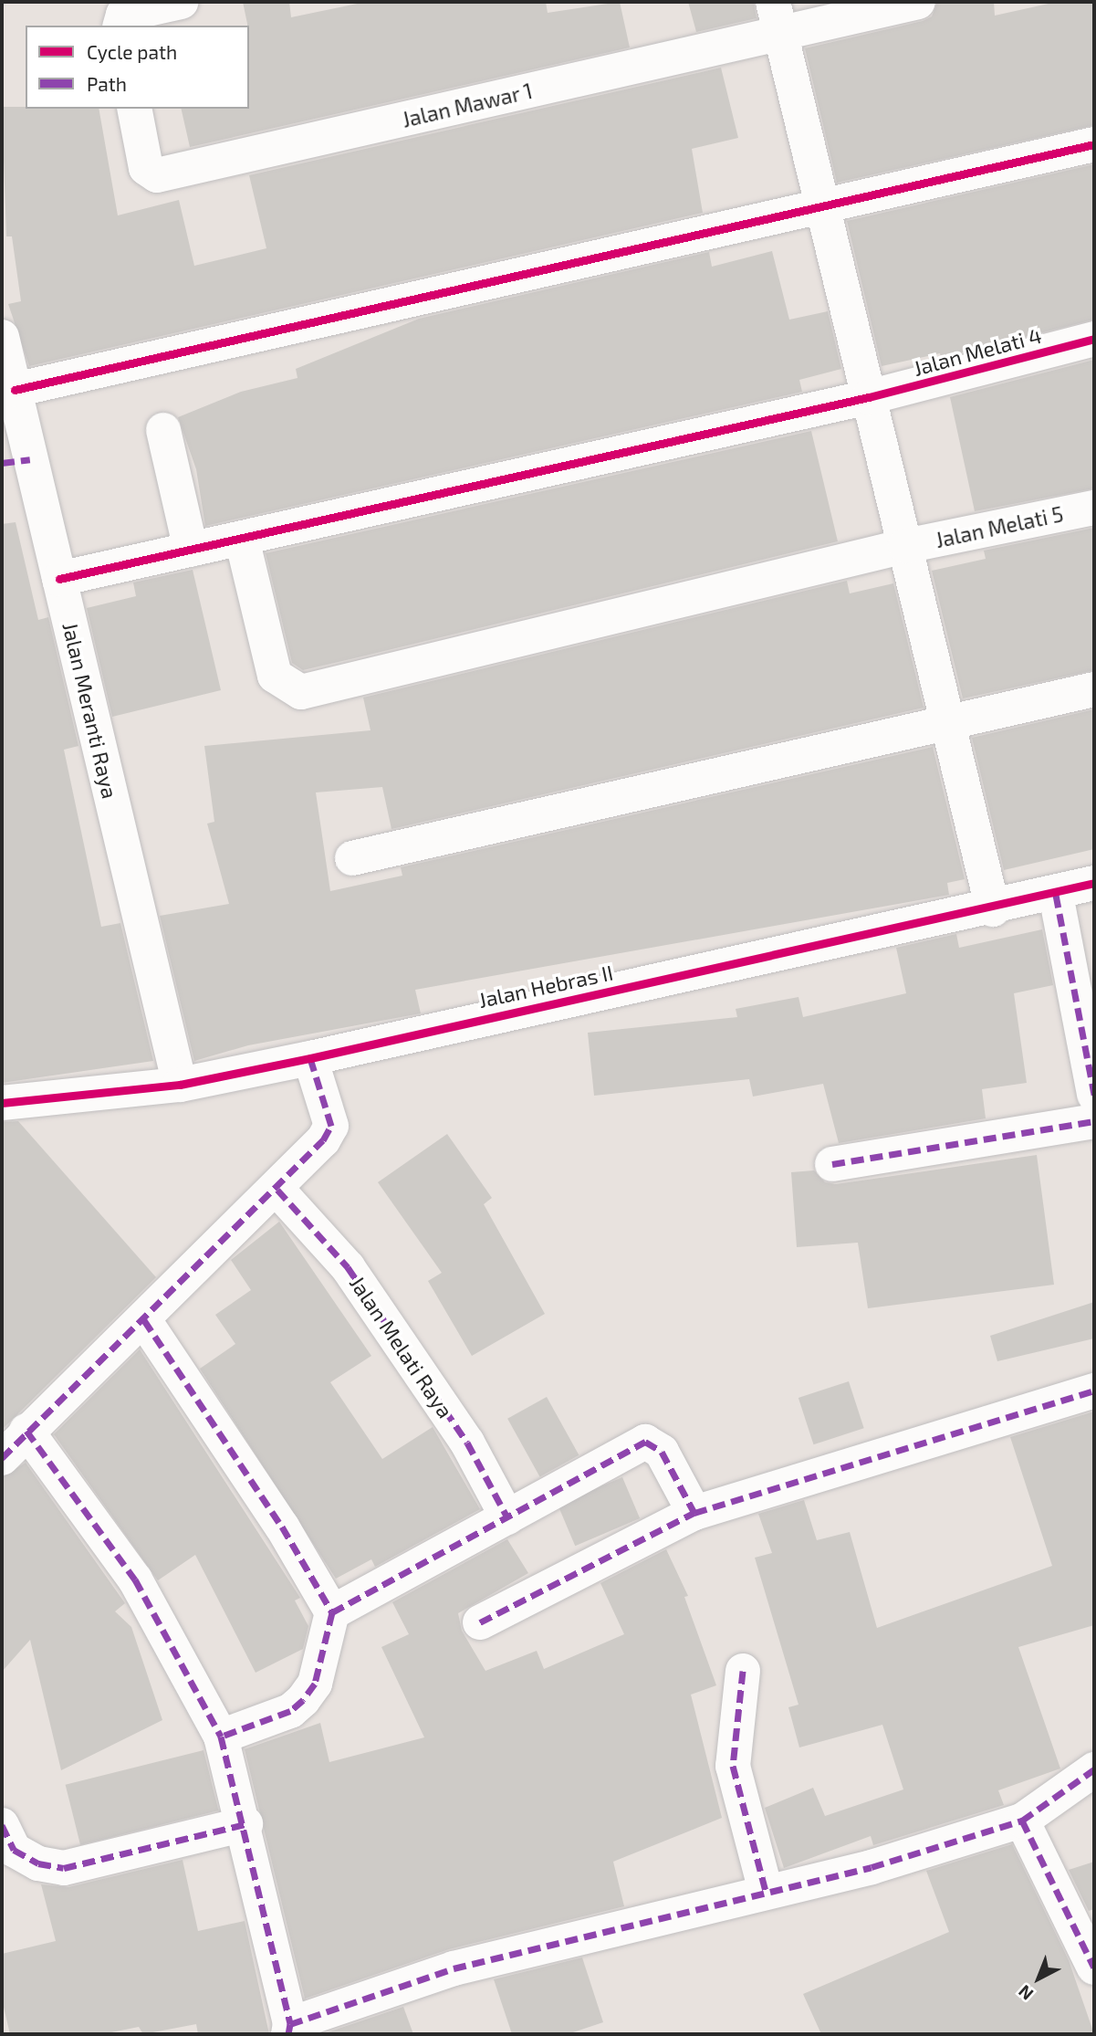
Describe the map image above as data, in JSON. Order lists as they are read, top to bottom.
{
  "streets": {
    "street": [
      "Jalan Mawar 1",
      "Jalan Melati 4",
      "Jalan Melati 5",
      "Jalan Meranti Raya",
      "Jalan Hebras II",
      "Jalan Melati Raya"
    ]
  },
  "crossings": [
    ["Jalan Melati 4", "Jalan Melati 5"],
    ["Jalan Melati 4", "Jalan Meranti Raya"],
    ["Jalan Meranti Raya", "Jalan Hebras II"]
  ],
  "legend": ["Cycle path", "Path"],
  "north": "bottom left"
}
